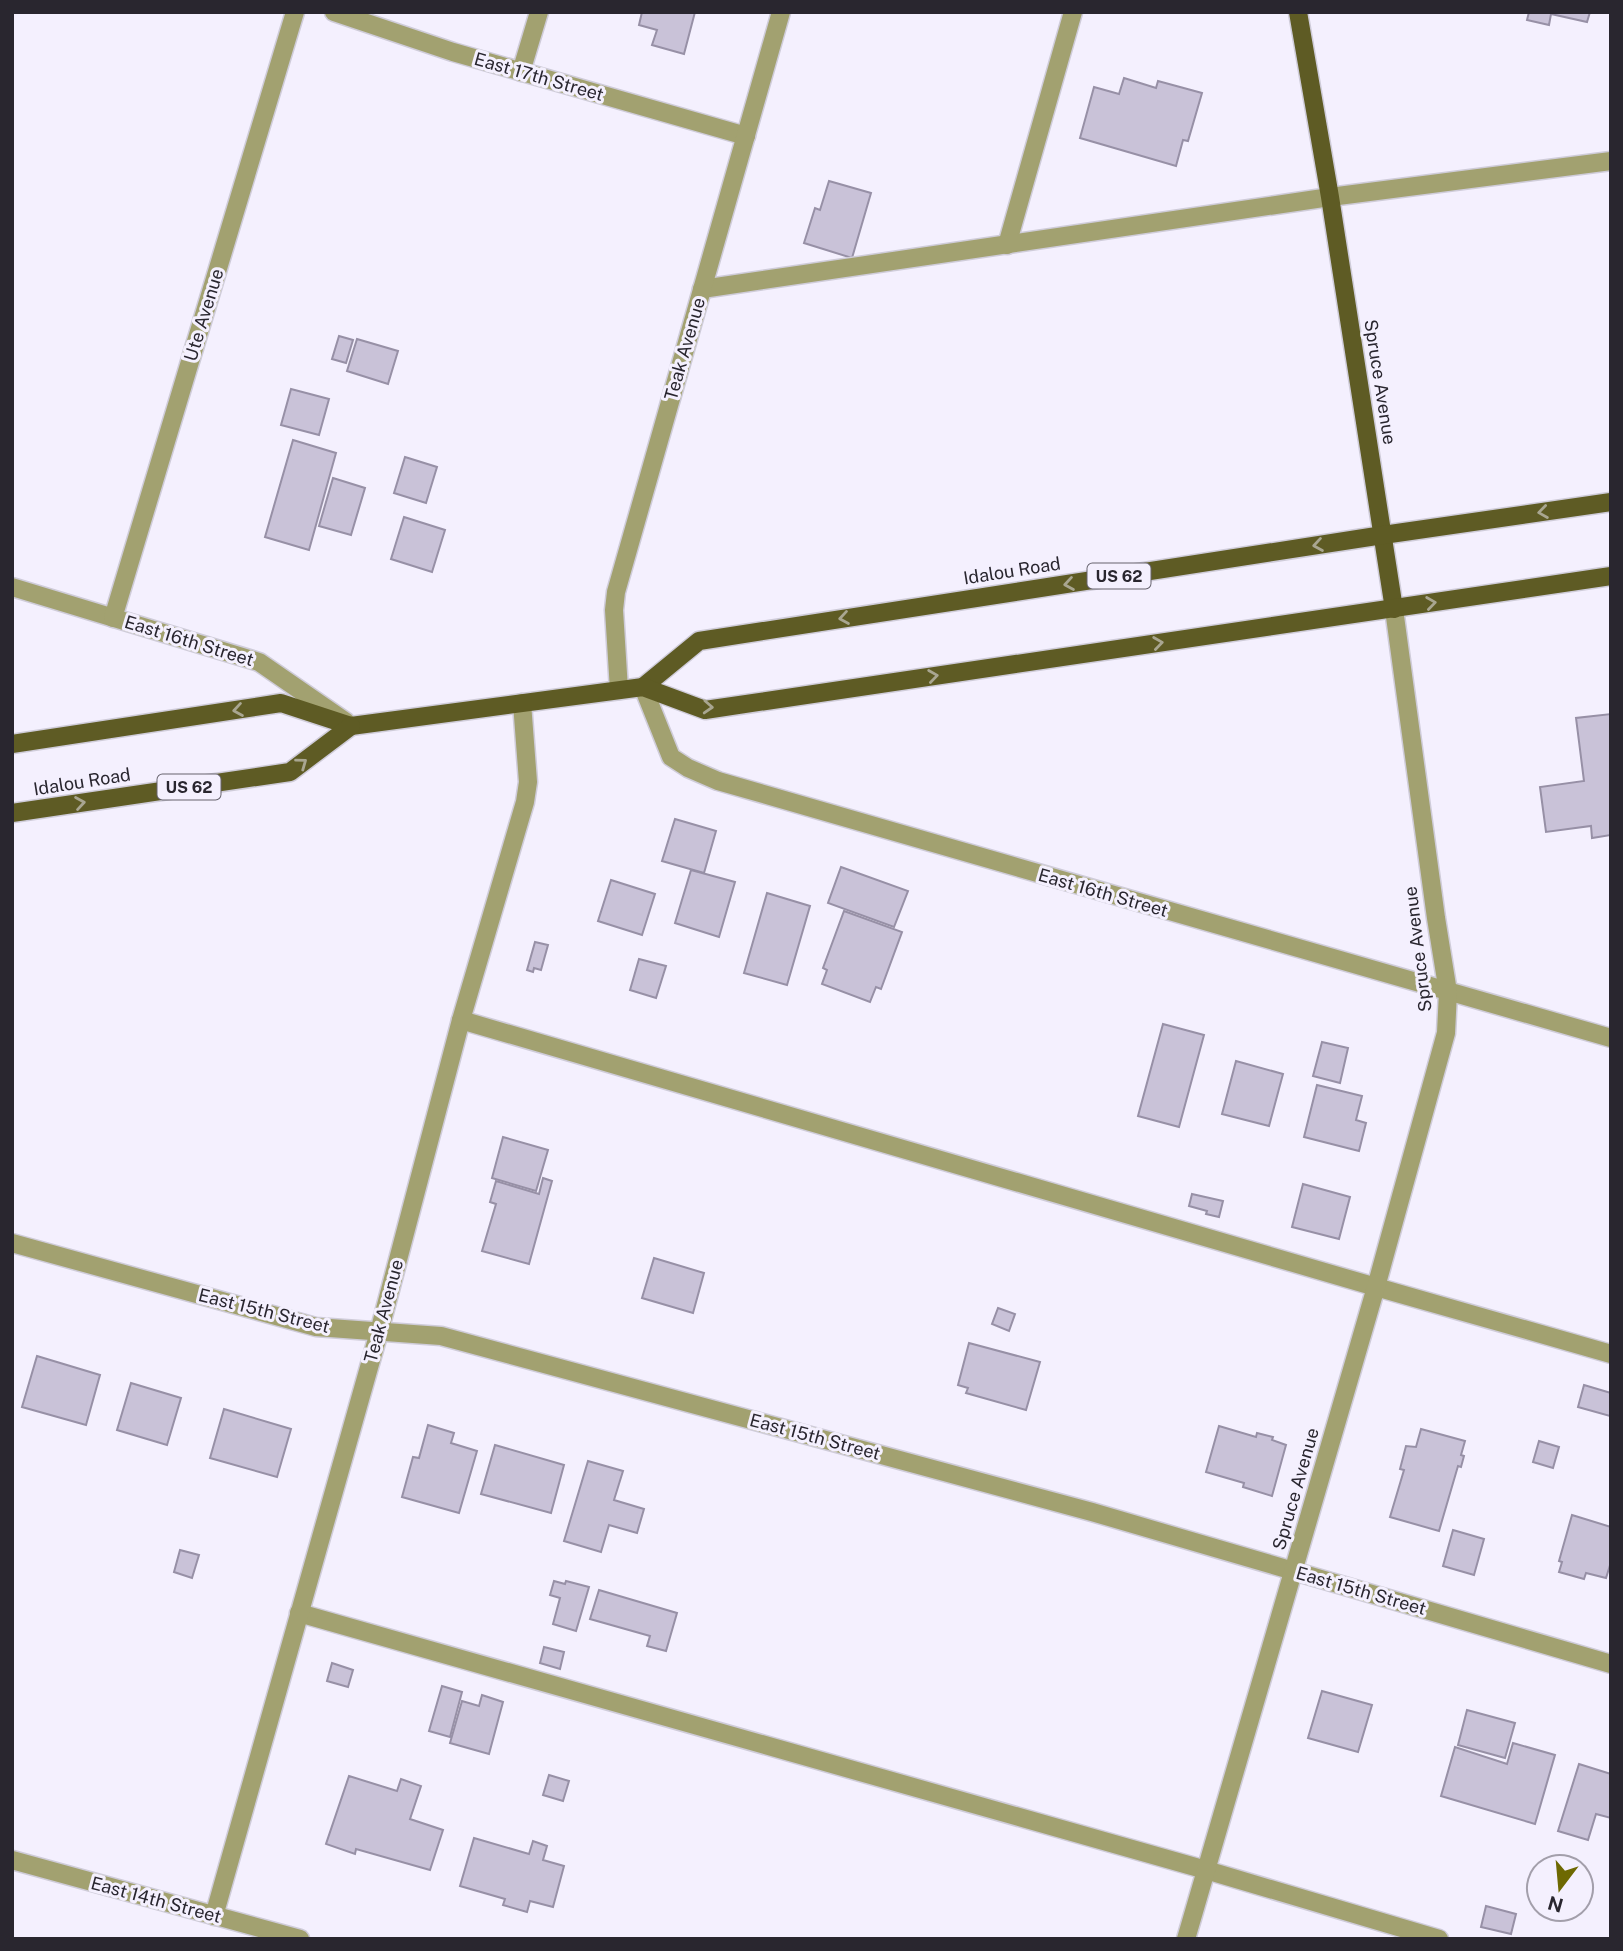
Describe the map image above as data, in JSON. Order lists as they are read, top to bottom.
{
  "streets": {
    "main road": ["Spruce Avenue", "Idalou Road", "US 62"],
    "street": [
      "East 17th Street",
      "Ute Avenue",
      "Teak Avenue",
      "East 16th Street",
      "East 15th Street",
      "East 14th Street"
    ]
  },
  "crossings": [
    ["East 17th Street", "Teak Avenue"],
    ["Ute Avenue", "East 16th Street"],
    ["Teak Avenue", "Idalou Road"],
    ["Teak Avenue", "East 15th Street"],
    ["Teak Avenue", "East 14th Street"],
    ["Spruce Avenue", "Idalou Road"],
    ["Spruce Avenue", "East 16th Street"],
    ["Spruce Avenue", "East 15th Street"],
    ["Idalou Road", "East 16th Street"]
  ],
  "north": "bottom"
}
